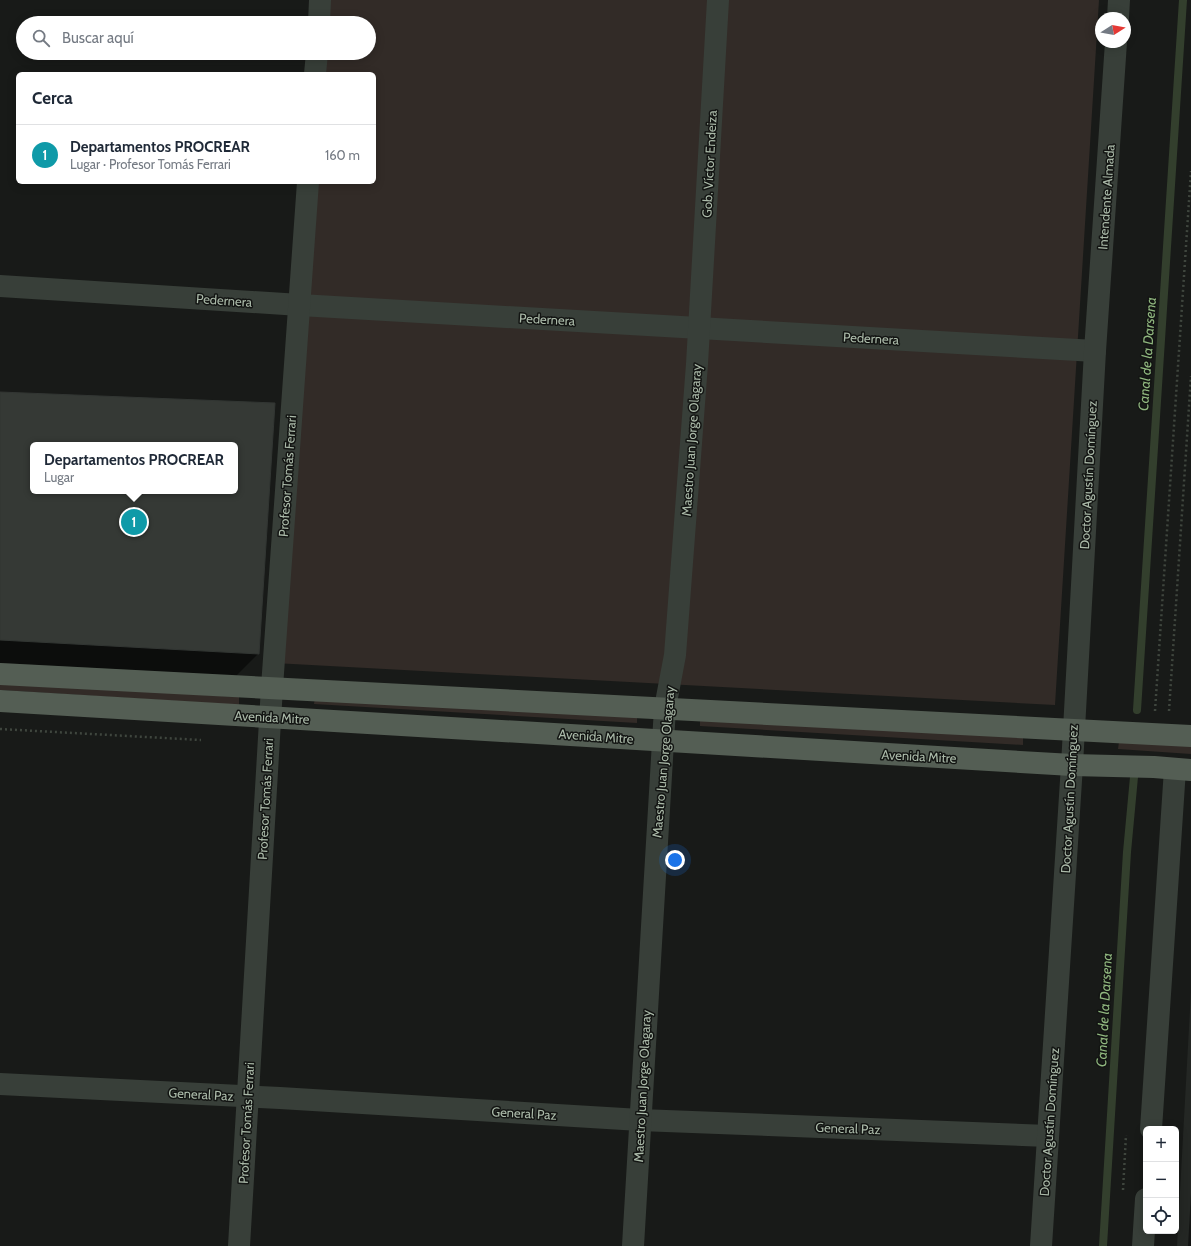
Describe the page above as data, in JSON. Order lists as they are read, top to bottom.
{
  "streets": {
    "main road": ["Avenida Mitre"],
    "street": [
      "Gob. Víctor Endeiza",
      "Intendente Almada",
      "Pedernera",
      "Maestro Juan Jorge Olagaray",
      "Doctor Agustín Domínguez",
      "Profesor Tomás Ferrari",
      "General Paz"
    ]
  },
  "crossings": [
    ["Gob. Víctor Endeiza", "Pedernera"],
    ["Gob. Víctor Endeiza", "Maestro Juan Jorge Olagaray"],
    ["Intendente Almada", "Pedernera"],
    ["Intendente Almada", "Doctor Agustín Domínguez"],
    ["Pedernera", "Maestro Juan Jorge Olagaray"],
    ["Pedernera", "Doctor Agustín Domínguez"],
    ["Pedernera", "Profesor Tomás Ferrari"],
    ["Maestro Juan Jorge Olagaray", "Avenida Mitre"],
    ["Maestro Juan Jorge Olagaray", "General Paz"],
    ["Doctor Agustín Domínguez", "Avenida Mitre"],
    ["Doctor Agustín Domínguez", "General Paz"],
    ["Profesor Tomás Ferrari", "Avenida Mitre"],
    ["Profesor Tomás Ferrari", "General Paz"]
  ],
  "water": ["Canal de la Darsena"],
  "north": "right",
  "page": {
    "search": "Buscar aquí",
    "heading": "Cerca",
    "list": [
      {
        "mark": "1",
        "name": "Departamentos PROCREAR",
        "note": "Lugar · Profesor Tomás Ferrari",
        "value": "160 m"
      }
    ],
    "popup": ["Departamentos PROCREAR", "Lugar"],
    "pins": "1",
    "map_buttons": ["+", "−"]
  }
}
